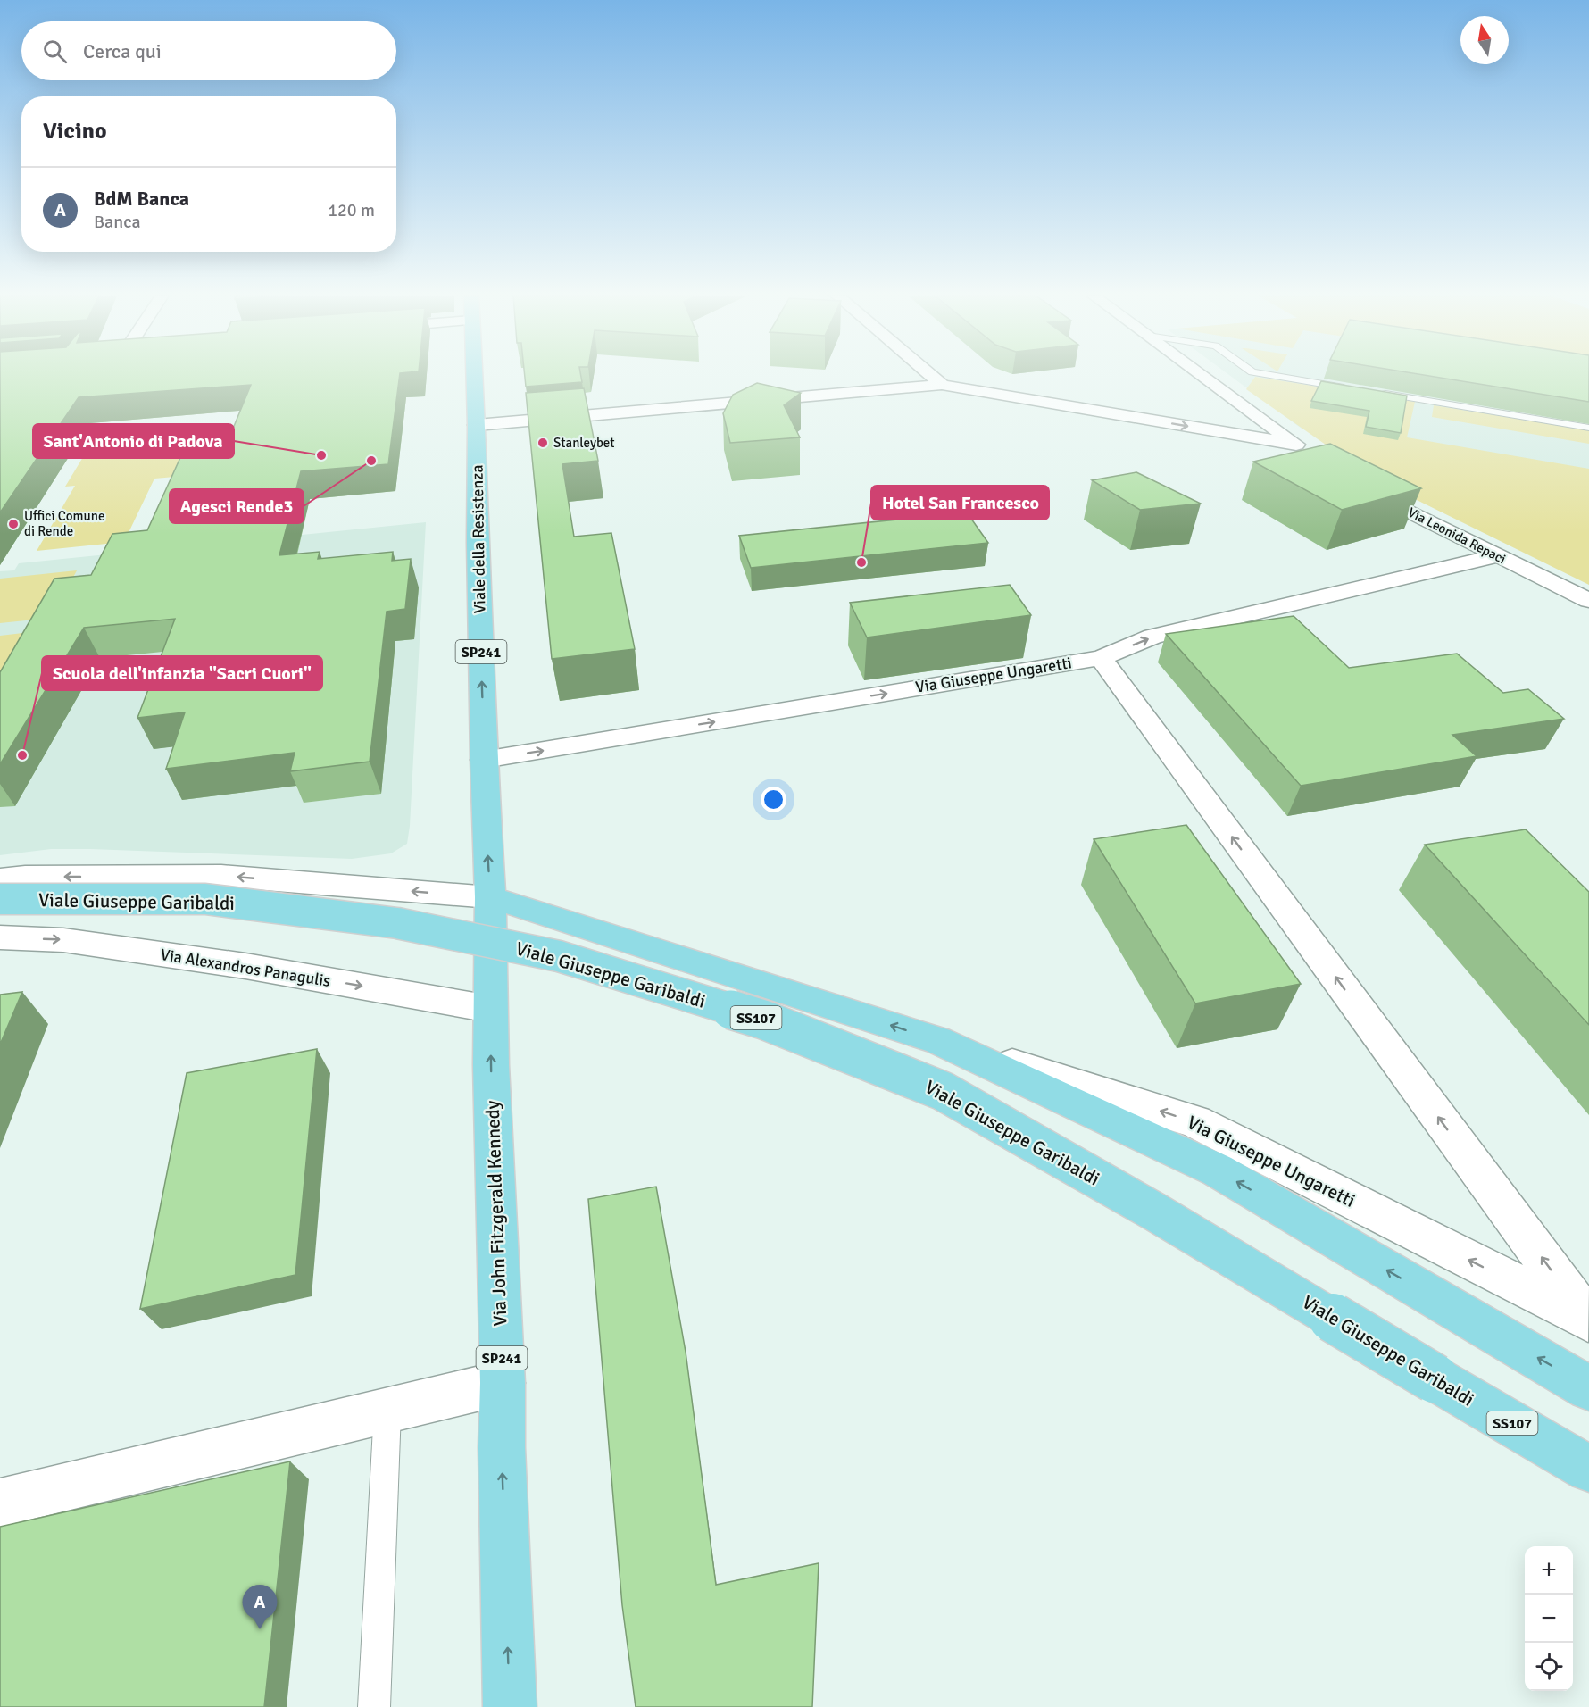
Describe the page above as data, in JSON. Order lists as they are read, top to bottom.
{
  "streets": {
    "main road": [
      "Viale della Resistenza",
      "SP241",
      "Viale Giuseppe Garibaldi",
      "SS107",
      "Via John Fitzgerald Kennedy"
    ],
    "street": ["Via Leonida Repaci", "Via Giuseppe Ungaretti", "Via Alexandros Panagulis"]
  },
  "crossings": [
    ["Via Leonida Repaci", "Via Giuseppe Ungaretti"],
    ["Viale della Resistenza", "Via Giuseppe Ungaretti"],
    ["Viale della Resistenza", "Via Alexandros Panagulis"],
    ["Viale della Resistenza", "Via John Fitzgerald Kennedy"],
    ["Via Alexandros Panagulis", "Via John Fitzgerald Kennedy"]
  ],
  "one_way": ["Viale della Resistenza", "Via John Fitzgerald Kennedy"],
  "places": [
    "Stanleybet",
    "Sant'Antonio di Padova",
    "Agesci Rende3",
    "Uffici Comune di Rende",
    "Hotel San Francesco",
    "Scuola dell'infanzia \"Sacri Cuori\""
  ],
  "north": "top",
  "page": {
    "search": "Cerca qui",
    "heading": "Vicino",
    "list": [
      {
        "mark": "A",
        "name": "BdM Banca",
        "note": "Banca",
        "value": "120 m"
      }
    ],
    "map_buttons": ["+", "−"],
    "pins": "A"
  }
}
